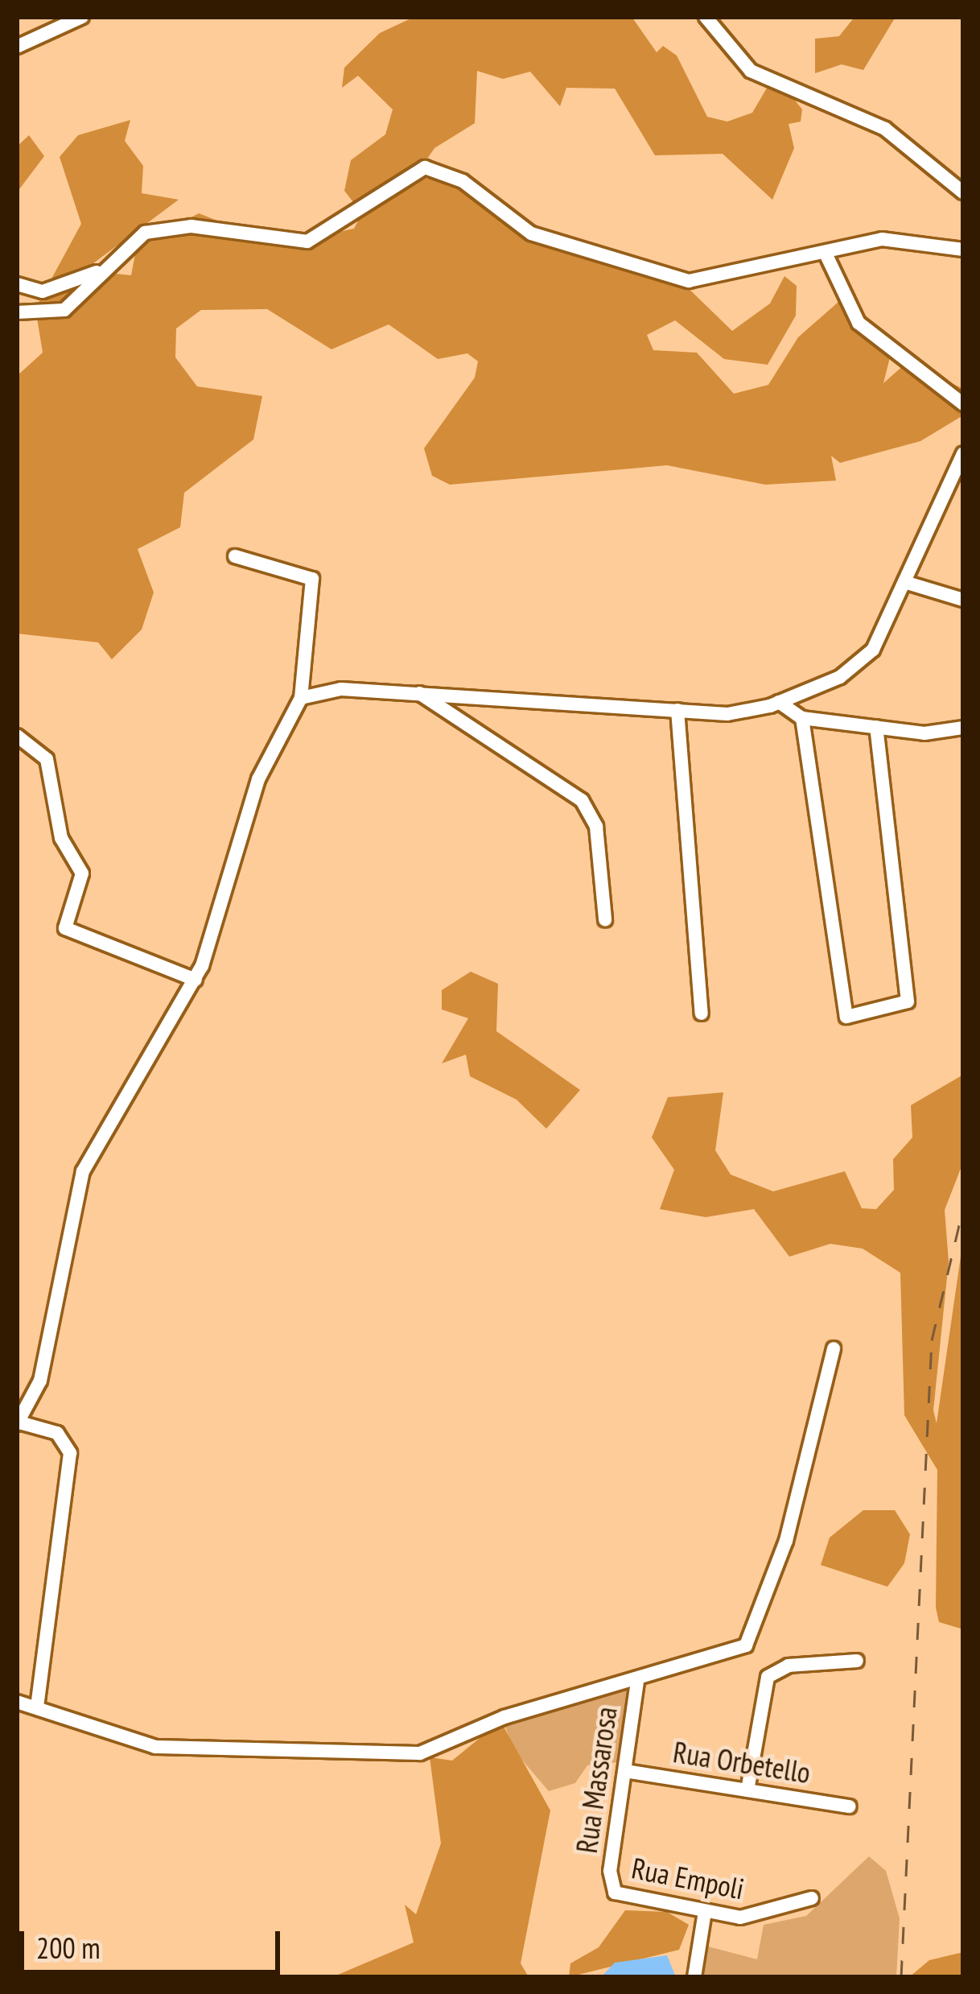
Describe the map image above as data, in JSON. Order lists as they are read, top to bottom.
{
  "streets": {
    "street": ["Rua Orbetello", "Rua Massarosa", "Rua Empoli"]
  },
  "crossings": [
    ["Rua Orbetello", "Rua Massarosa"],
    ["Rua Massarosa", "Rua Empoli"]
  ],
  "scale_bar": "200 m"
}
